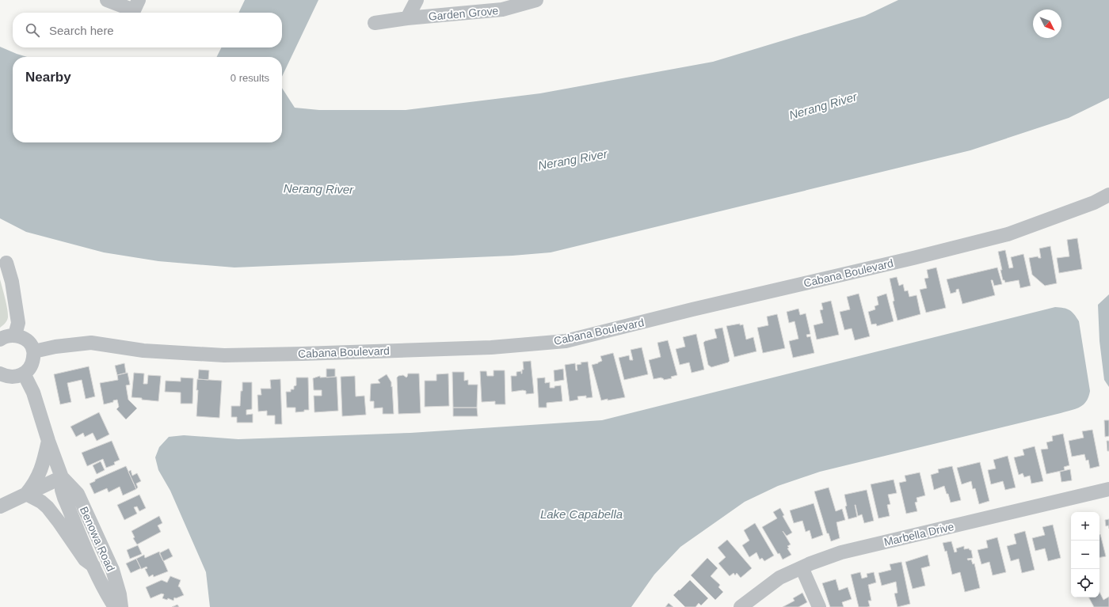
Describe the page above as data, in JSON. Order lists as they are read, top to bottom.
{
  "streets": {
    "street": [
      "Garden Grove",
      "Cabana Boulevard",
      "Marbella Drive",
      "Benowa Road"
    ]
  },
  "water": ["Nerang River", "Lake Capabella"],
  "north": "bottom right",
  "page": {
    "search": "Search here",
    "heading": ["Nearby", "0 results"],
    "map_buttons": ["+", "−"]
  }
}
